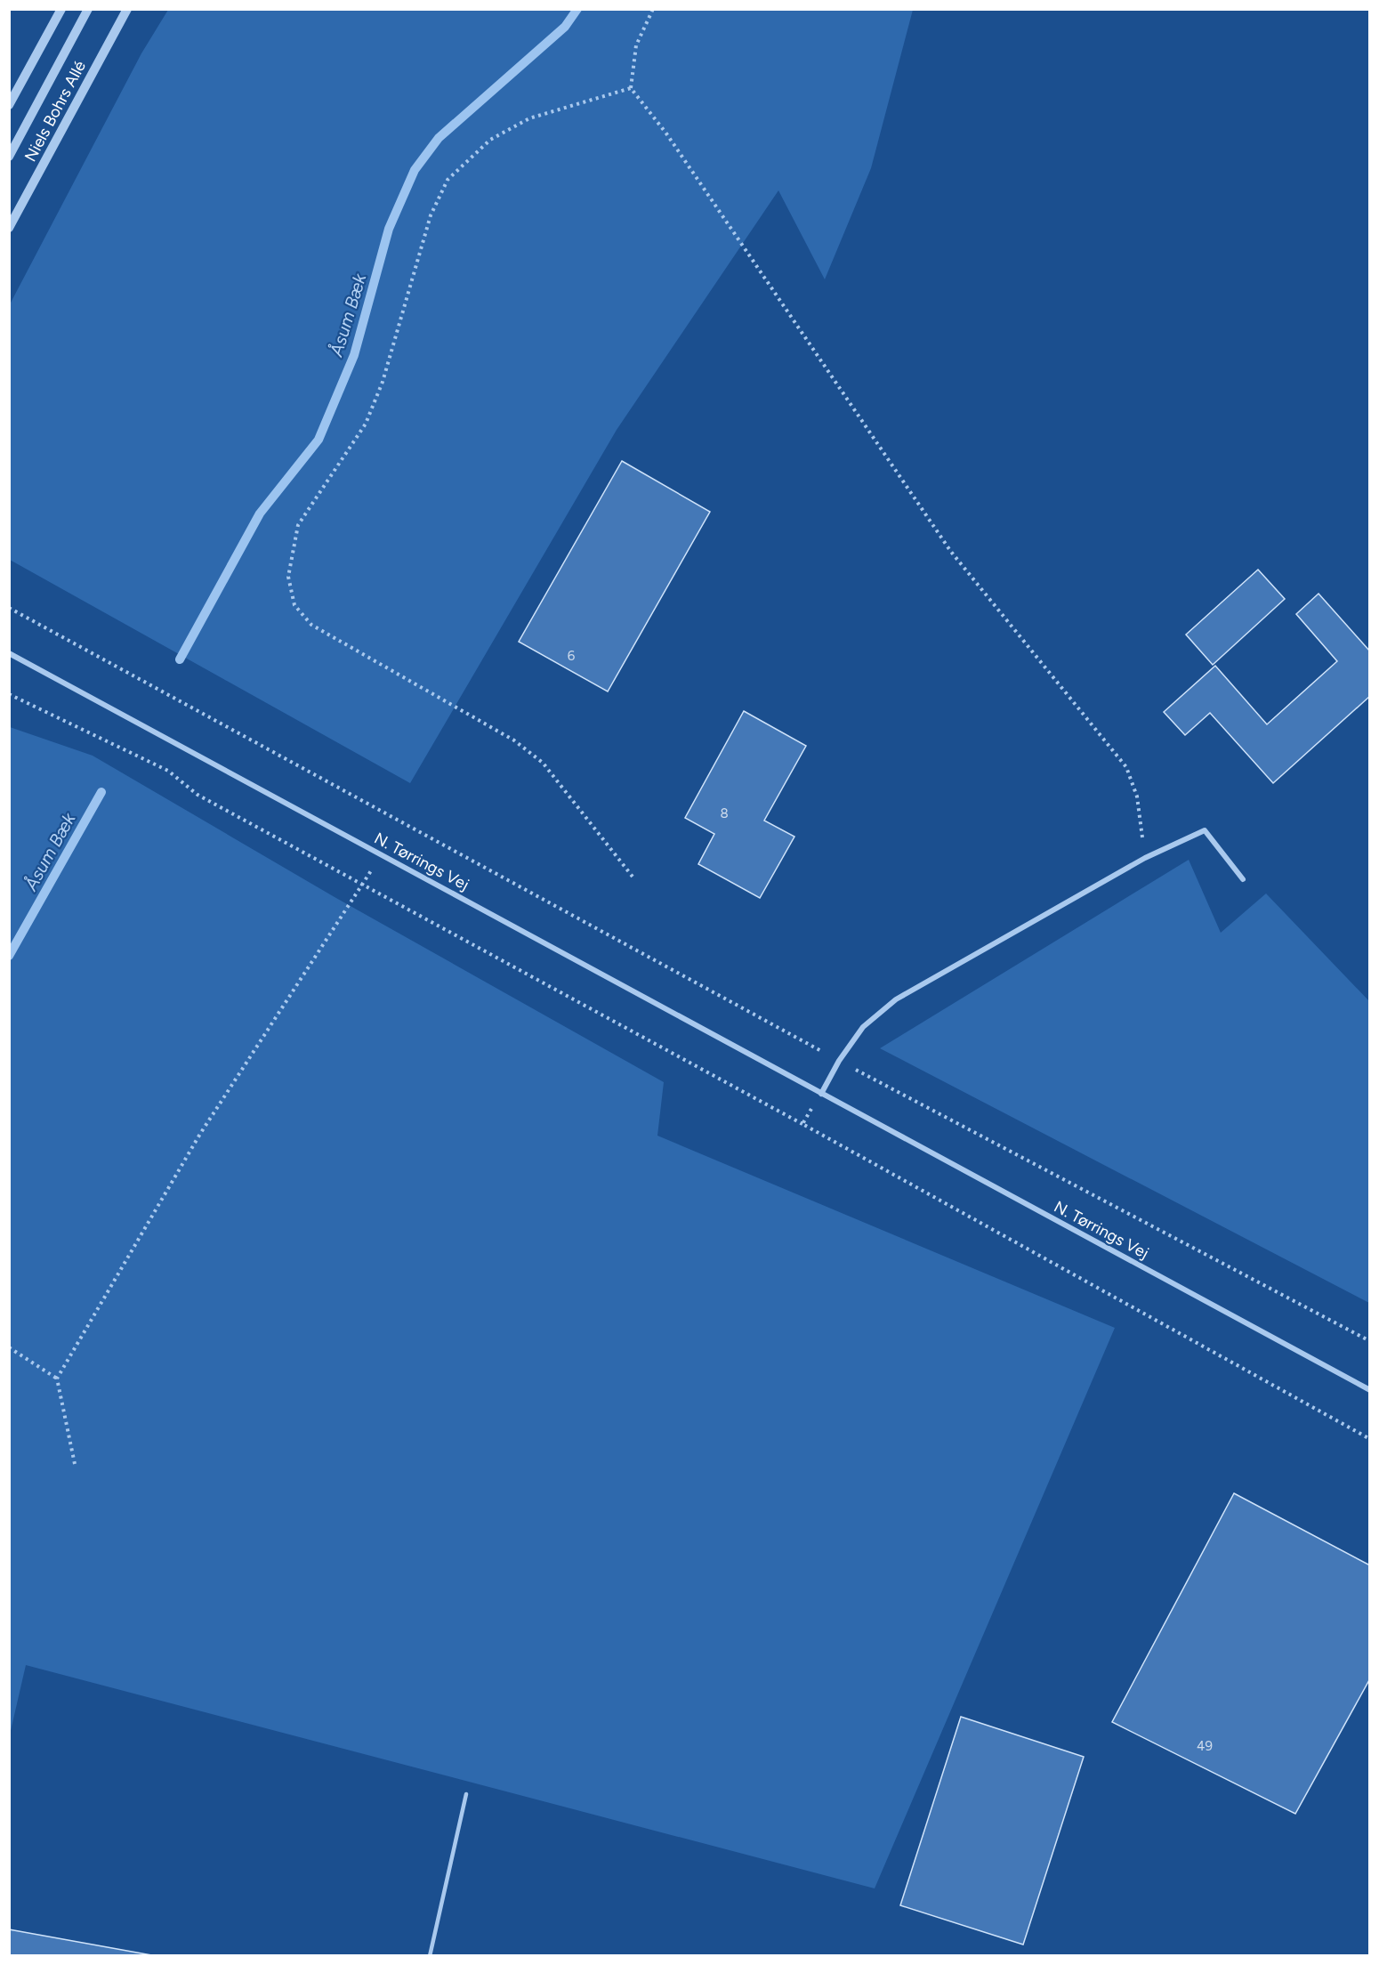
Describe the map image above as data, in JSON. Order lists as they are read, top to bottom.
{
  "streets": {
    "street": ["Niels Bohrs Allé", "N. Tørrings Vej"]
  },
  "water": ["Åsum Bæk"],
  "house_numbers": ["6", "8", "49"]
}
